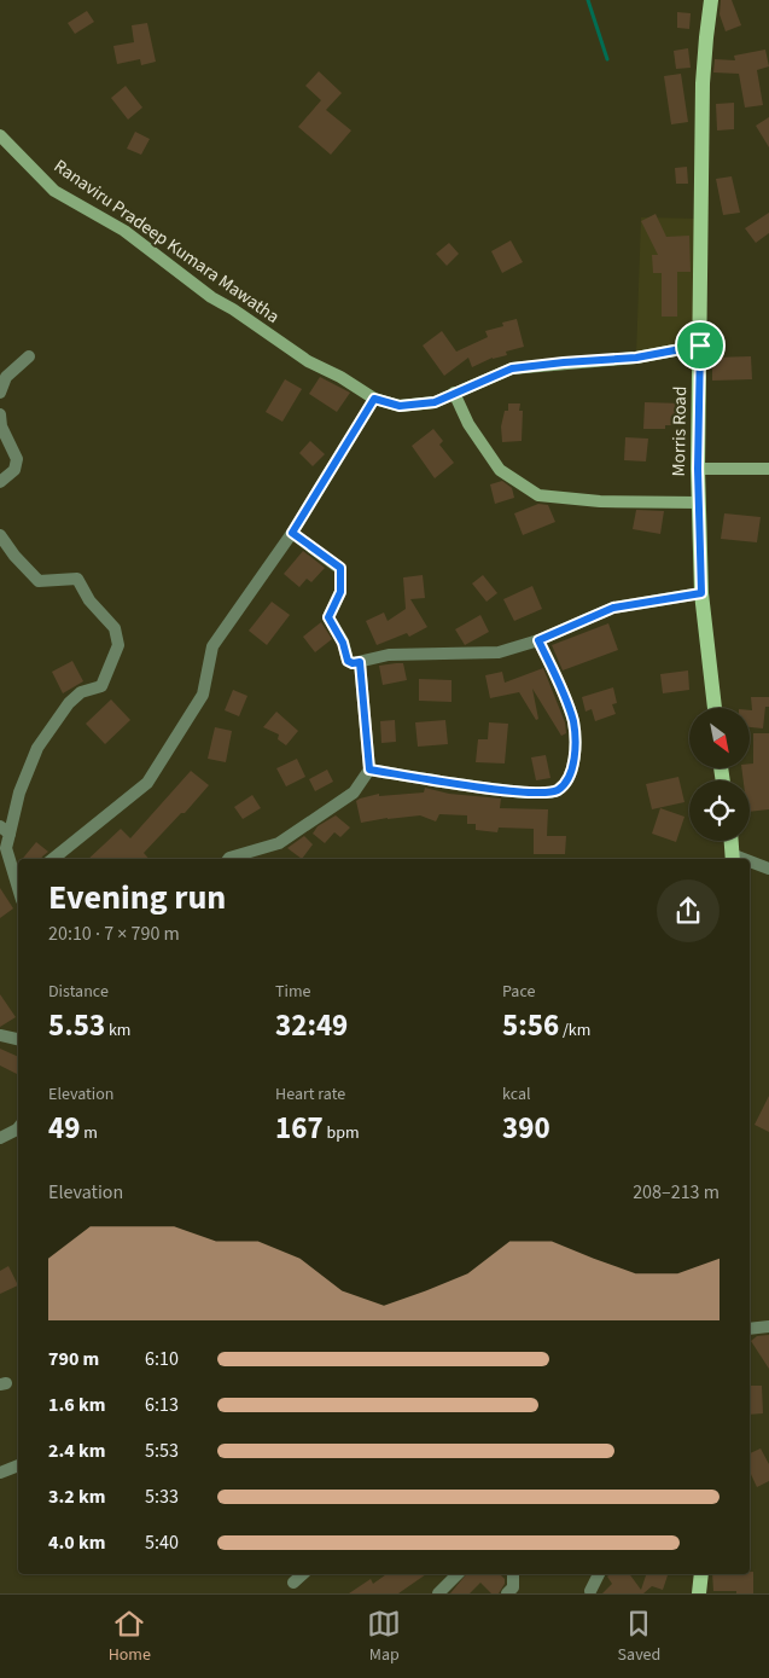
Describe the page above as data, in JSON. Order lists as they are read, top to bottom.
{
  "streets": {
    "main road": ["Morris Road"],
    "street": ["Ranaviru Pradeep Kumara Mawatha"]
  },
  "crossings": [
    ["Ranaviru Pradeep Kumara Mawatha", "Morris Road"]
  ],
  "north": "bottom right",
  "page": {
    "heading": ["Evening run", "20:10 · 7 × 790 m"],
    "stats": [
      ["Distance", "5.53 km"],
      ["Time", "32:49"],
      ["Pace", "5:56 /km"],
      ["Elevation", "49 m"],
      ["Heart rate", "167 bpm"],
      ["kcal", "390"]
    ],
    "chart": ["Elevation", "208–213 m"],
    "list": [
      {
        "name": "790 m",
        "note": "6:10"
      },
      {
        "name": "1.6 km",
        "note": "6:13"
      },
      {
        "name": "2.4 km",
        "note": "5:53"
      },
      {
        "name": "3.2 km",
        "note": "5:33"
      },
      {
        "name": "4.0 km",
        "note": "5:40"
      }
    ],
    "tabs": ["Home", "Map", "Saved"]
  }
}
